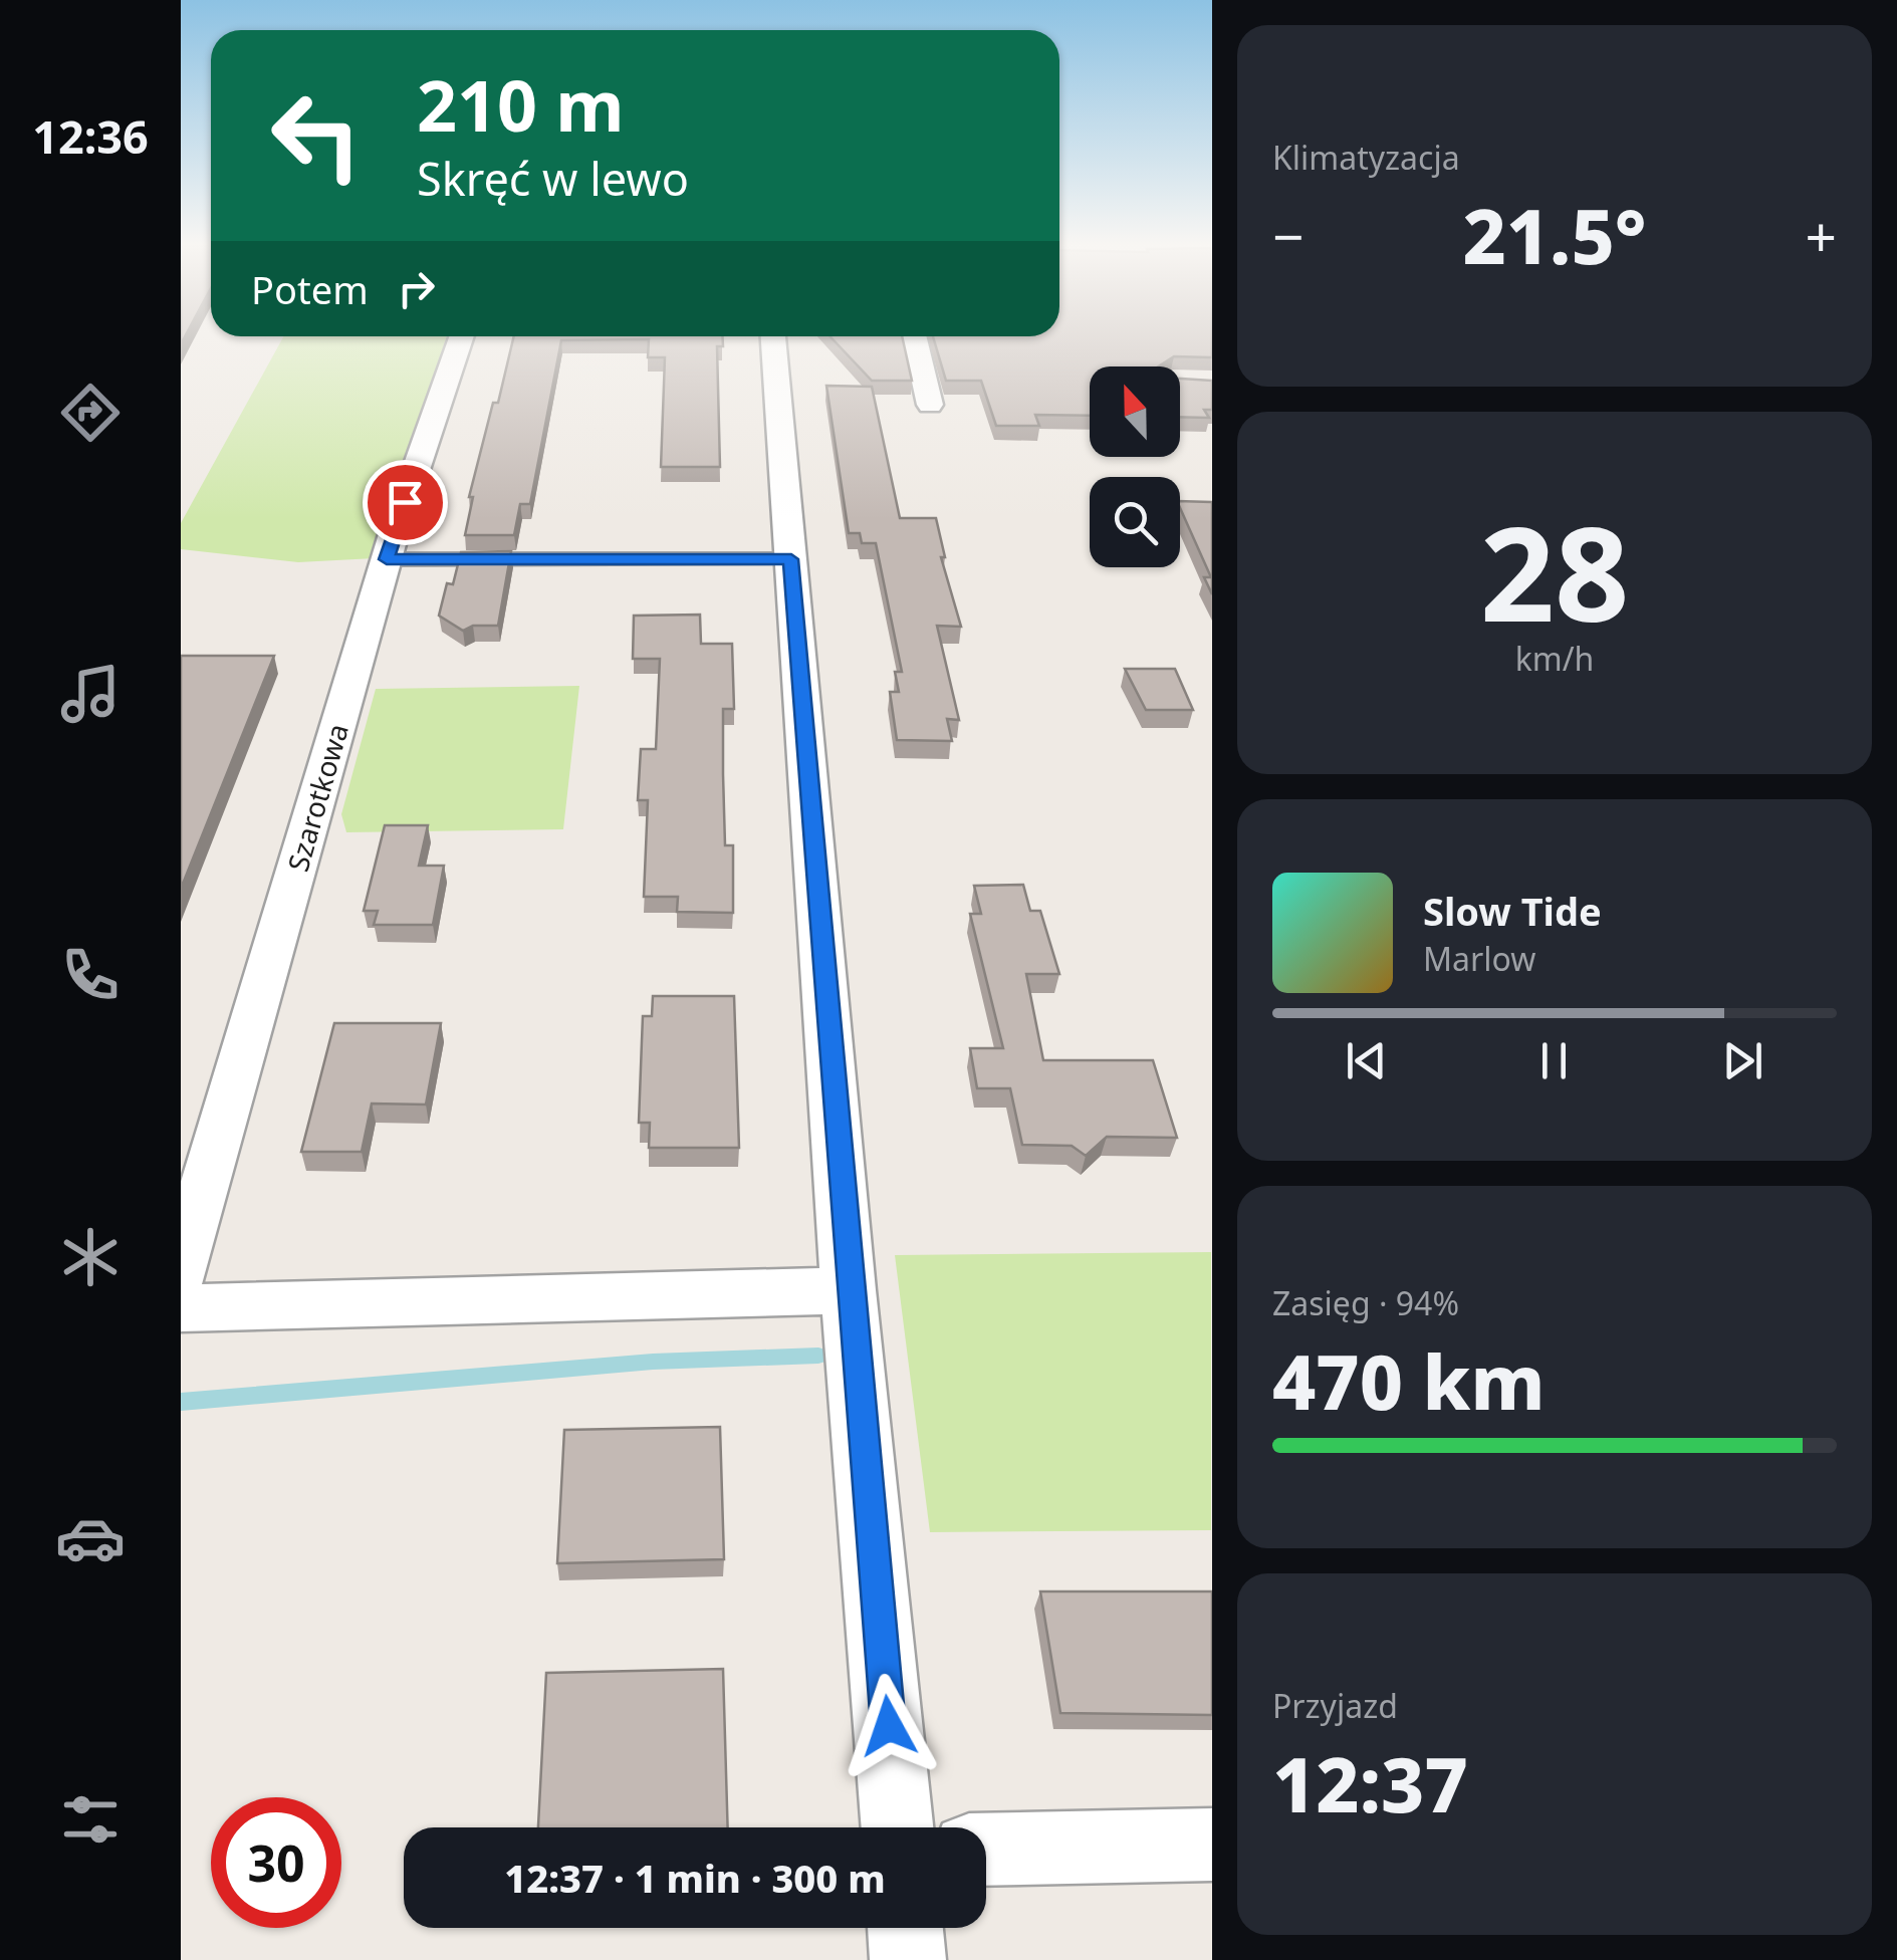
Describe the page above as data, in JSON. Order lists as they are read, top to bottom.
{
  "streets": {
    "street": ["Szarotkowa"]
  },
  "north": "top",
  "page": {
    "tabs": "12:36",
    "tile": [
      "Klimatyzacja",
      ["28", "km/h"],
      ["Zasięg · 94%", "470 km"],
      ["Przyjazd", "12:37"]
    ],
    "turn": ["210 m", "Skręć w lewo"],
    "heat": ["−", "21.5°", "+"],
    "then": "Potem",
    "song": ["Slow Tide", "Marlow"],
    "limit": "30",
    "trip": "12:37 · 1 min · 300 m"
  }
}
